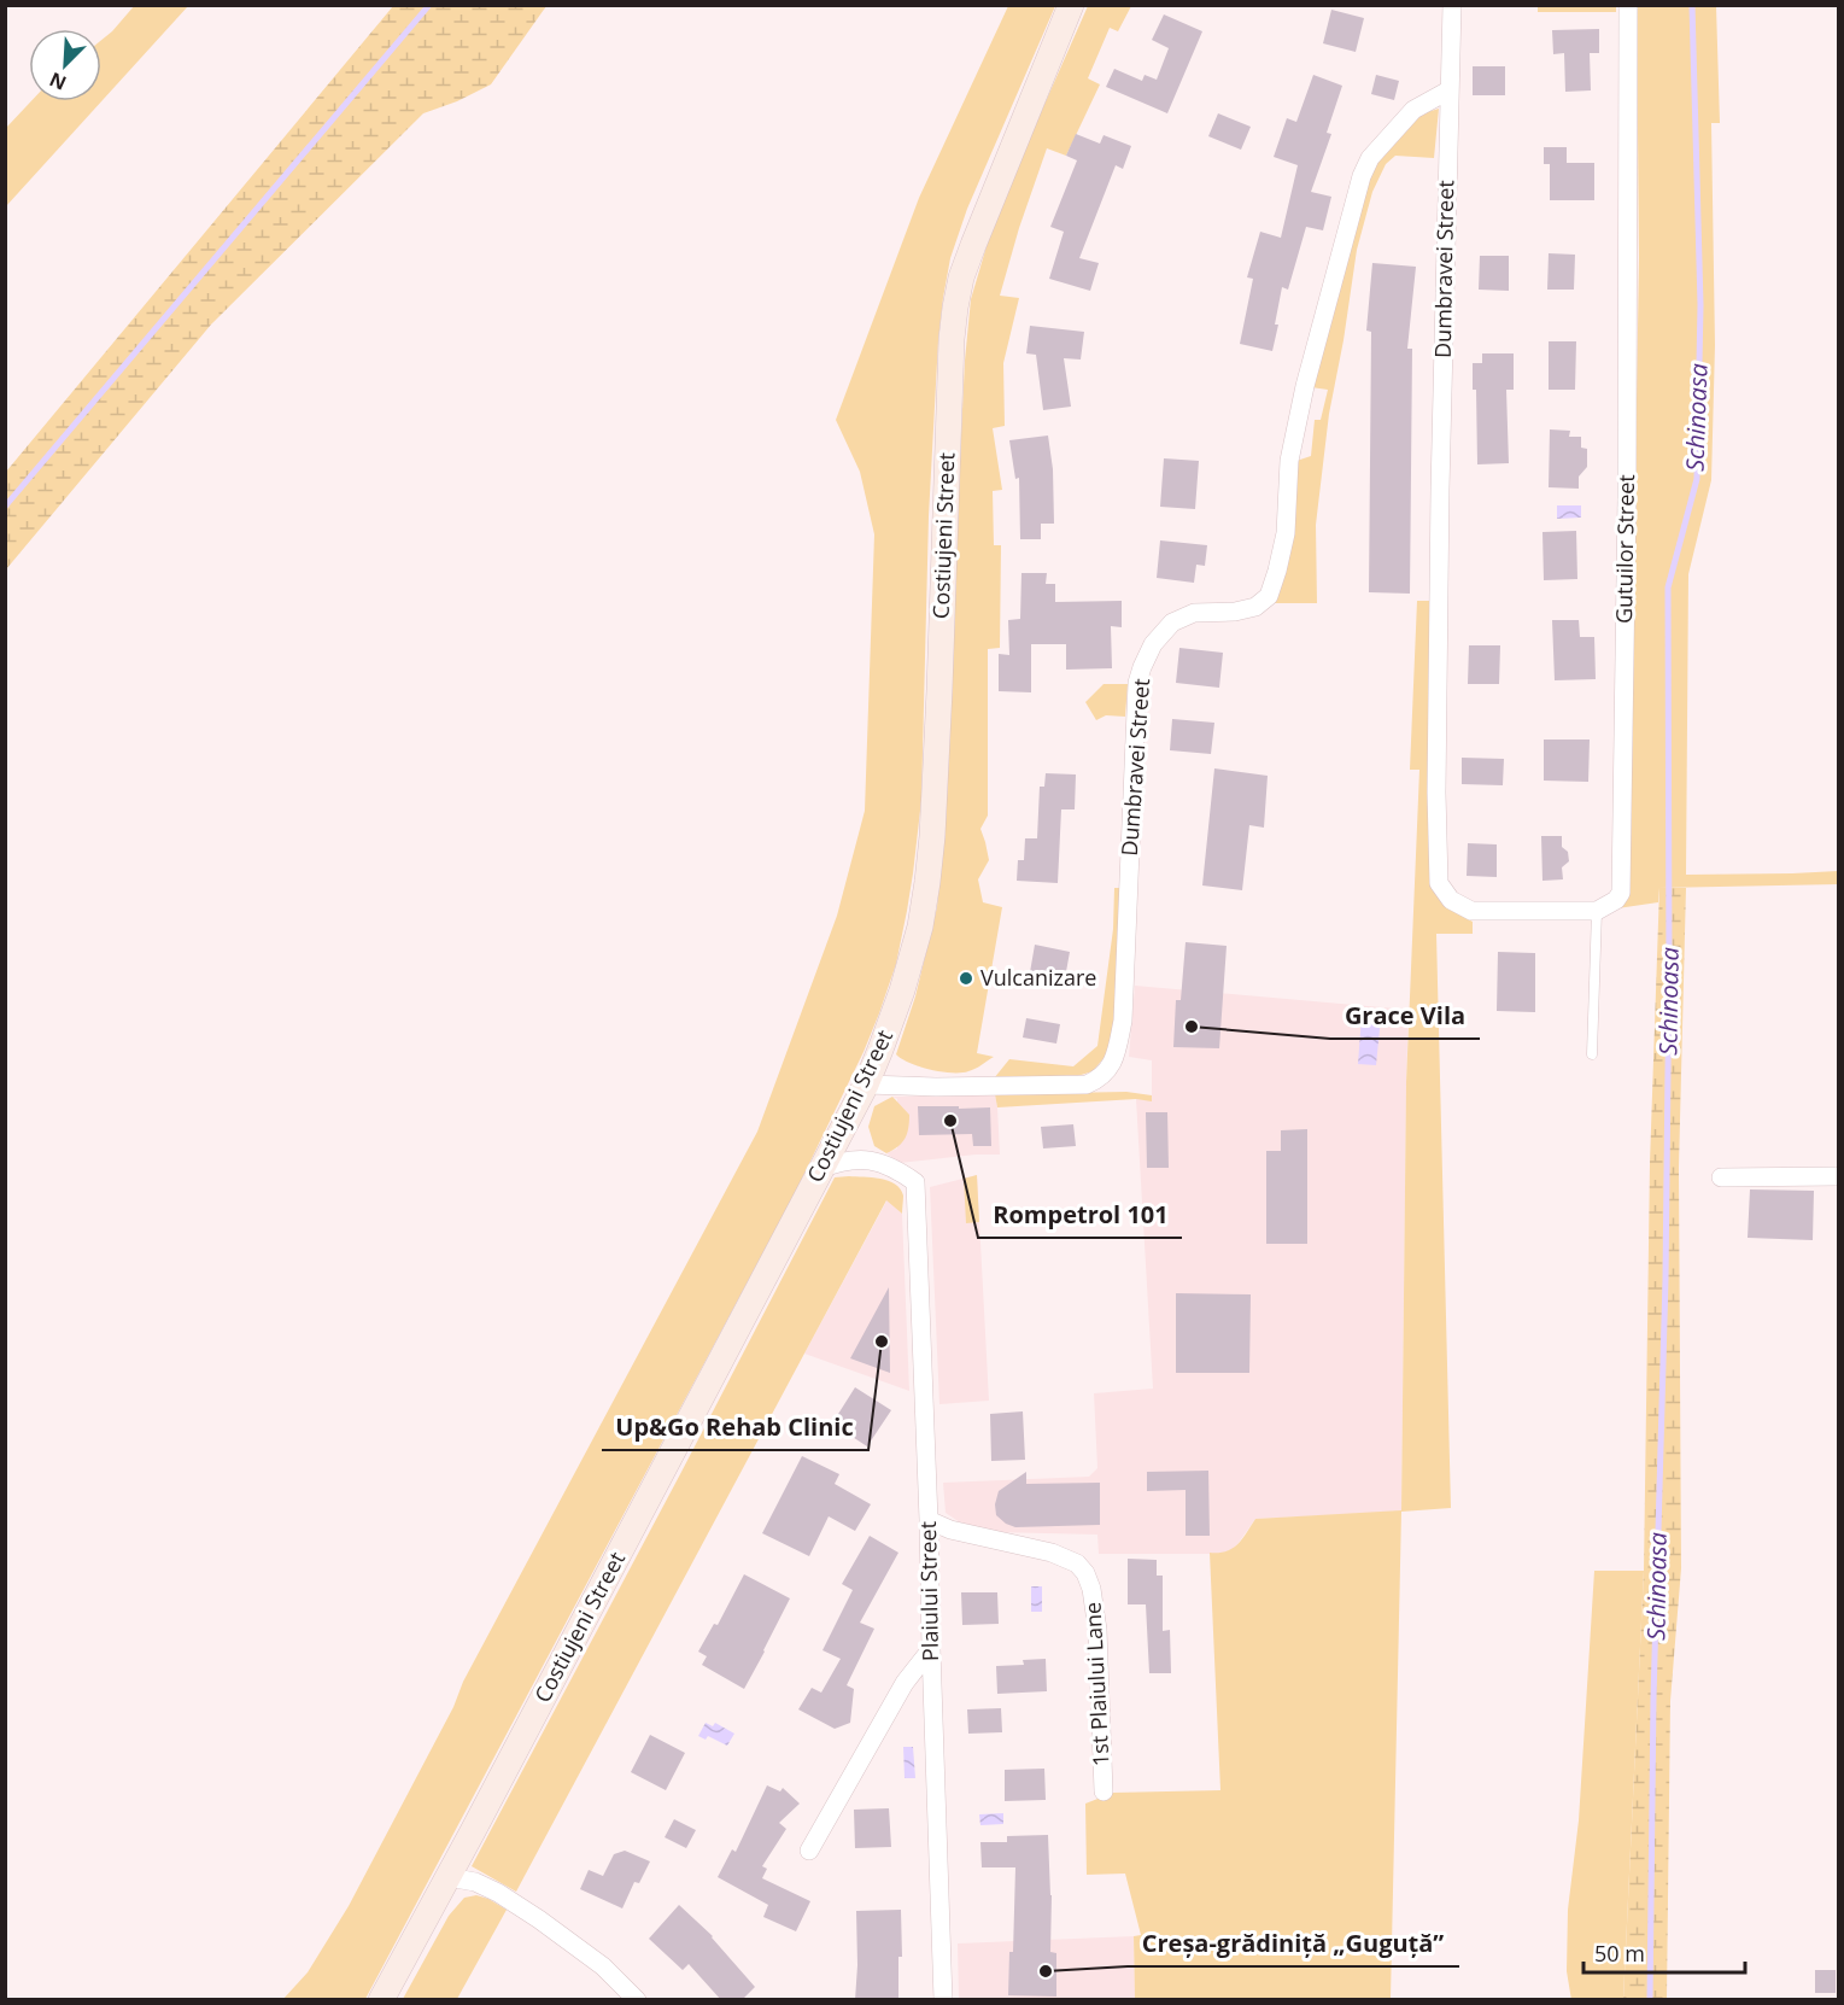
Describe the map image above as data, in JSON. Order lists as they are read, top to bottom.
{
  "streets": {
    "street": [
      "Dumbravei Street",
      "Costiujeni Street",
      "Gutuilor Street",
      "Plaiului Street",
      "1st Plaiului Lane"
    ]
  },
  "crossings": [
    ["Dumbravei Street", "Costiujeni Street"],
    ["Dumbravei Street", "Gutuilor Street"],
    ["Costiujeni Street", "Plaiului Street"],
    ["Plaiului Street", "1st Plaiului Lane"]
  ],
  "water": ["Schinoasa"],
  "places": [
    "Vulcanizare",
    "Grace Vila",
    "Rompetrol 101",
    "Up&Go Rehab Clinic",
    "Creșa-grădiniță „Guguță”"
  ],
  "scale_bar": "50 m",
  "north": "bottom left"
}
